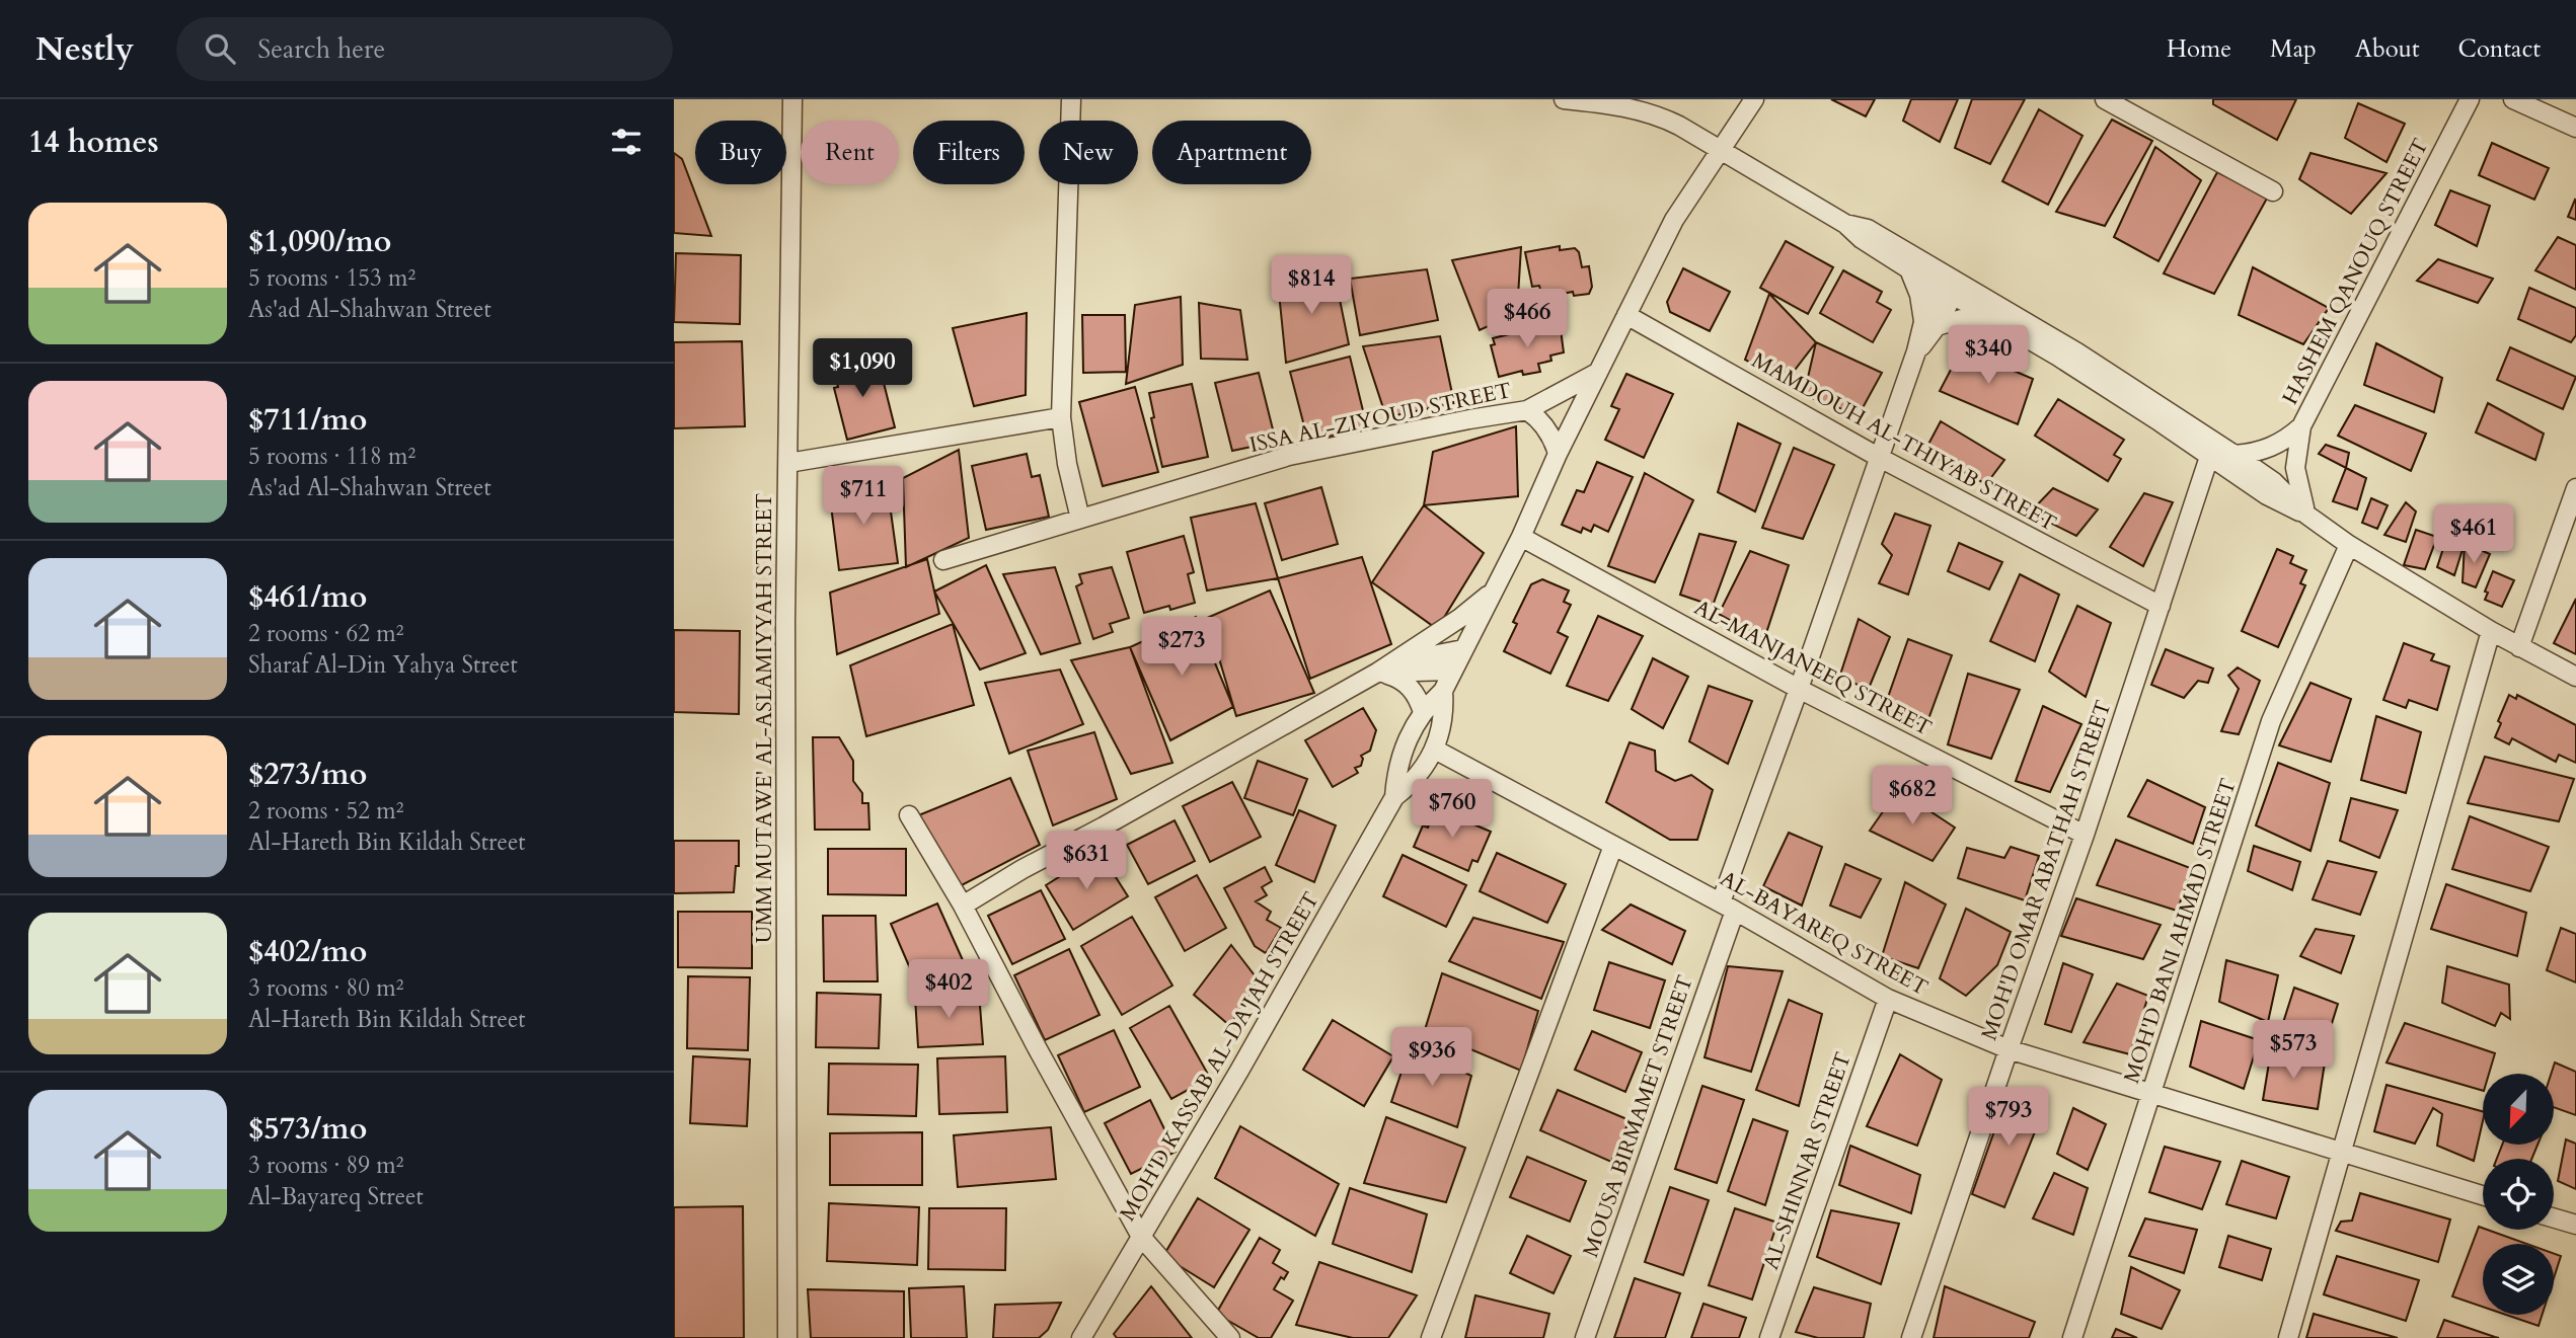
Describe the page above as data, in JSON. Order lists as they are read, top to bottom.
{
  "streets": {
    "street": [
      "HASHEM QANOUQ STREET",
      "ISSA AL-ZIYOUD STREET",
      "MAMDOUH AL-THIYAB STREET",
      "AL-MANJANEEQ STREET",
      "UMM MUTAWE' AL-ASLAMIYYAH STREET",
      "MOH'D OMAR ABATHAH STREET",
      "MOH'D BANI AHMAD STREET",
      "AL-BAYAREQ STREET",
      "MOH'D KASSAB AL-DA'JAH STREET",
      "MOUSA BIRMAMET STREET",
      "AL-SHINNAR STREET"
    ]
  },
  "crossings": [
    ["ISSA AL-ZIYOUD STREET", "MOH'D KASSAB AL-DA'JAH STREET"],
    ["MAMDOUH AL-THIYAB STREET", "MOH'D OMAR ABATHAH STREET"],
    ["MAMDOUH AL-THIYAB STREET", "MOH'D KASSAB AL-DA'JAH STREET"],
    ["MAMDOUH AL-THIYAB STREET", "MOUSA BIRMAMET STREET"],
    ["AL-MANJANEEQ STREET", "MOH'D OMAR ABATHAH STREET"],
    ["AL-MANJANEEQ STREET", "MOH'D KASSAB AL-DA'JAH STREET"],
    ["AL-MANJANEEQ STREET", "MOUSA BIRMAMET STREET"],
    ["MOH'D OMAR ABATHAH STREET", "AL-BAYAREQ STREET"],
    ["MOH'D BANI AHMAD STREET", "AL-BAYAREQ STREET"],
    ["AL-BAYAREQ STREET", "MOH'D KASSAB AL-DA'JAH STREET"],
    ["AL-BAYAREQ STREET", "MOUSA BIRMAMET STREET"],
    ["AL-BAYAREQ STREET", "AL-SHINNAR STREET"]
  ],
  "north": "bottom left",
  "page": {
    "header": "Nestly",
    "search": "Search here",
    "nav": [
      "Home",
      "Map",
      "About",
      "Contact"
    ],
    "heading": "14 homes",
    "chip": [
      "Buy",
      "Rent",
      "Filters",
      "New",
      "Apartment"
    ],
    "list": [
      {
        "name": "$1,090/mo",
        "note": "5 rooms · 153 m² · As'ad Al-Shahwan Street"
      },
      {
        "name": "$711/mo",
        "note": "5 rooms · 118 m² · As'ad Al-Shahwan Street"
      },
      {
        "name": "$461/mo",
        "note": "2 rooms · 62 m² · Sharaf Al-Din Yahya Street"
      },
      {
        "name": "$273/mo",
        "note": "2 rooms · 52 m² · Al-Hareth Bin Kildah Street"
      },
      {
        "name": "$402/mo",
        "note": "3 rooms · 80 m² · Al-Hareth Bin Kildah Street"
      },
      {
        "name": "$573/mo",
        "note": "3 rooms · 89 m² · Al-Bayareq Street"
      }
    ],
    "price": [
      "$814",
      "$466",
      "$340",
      "$1,090",
      "$711",
      "$461",
      "$273",
      "$682",
      "$760",
      "$631",
      "$402",
      "$573",
      "$936",
      "$793"
    ]
  }
}
